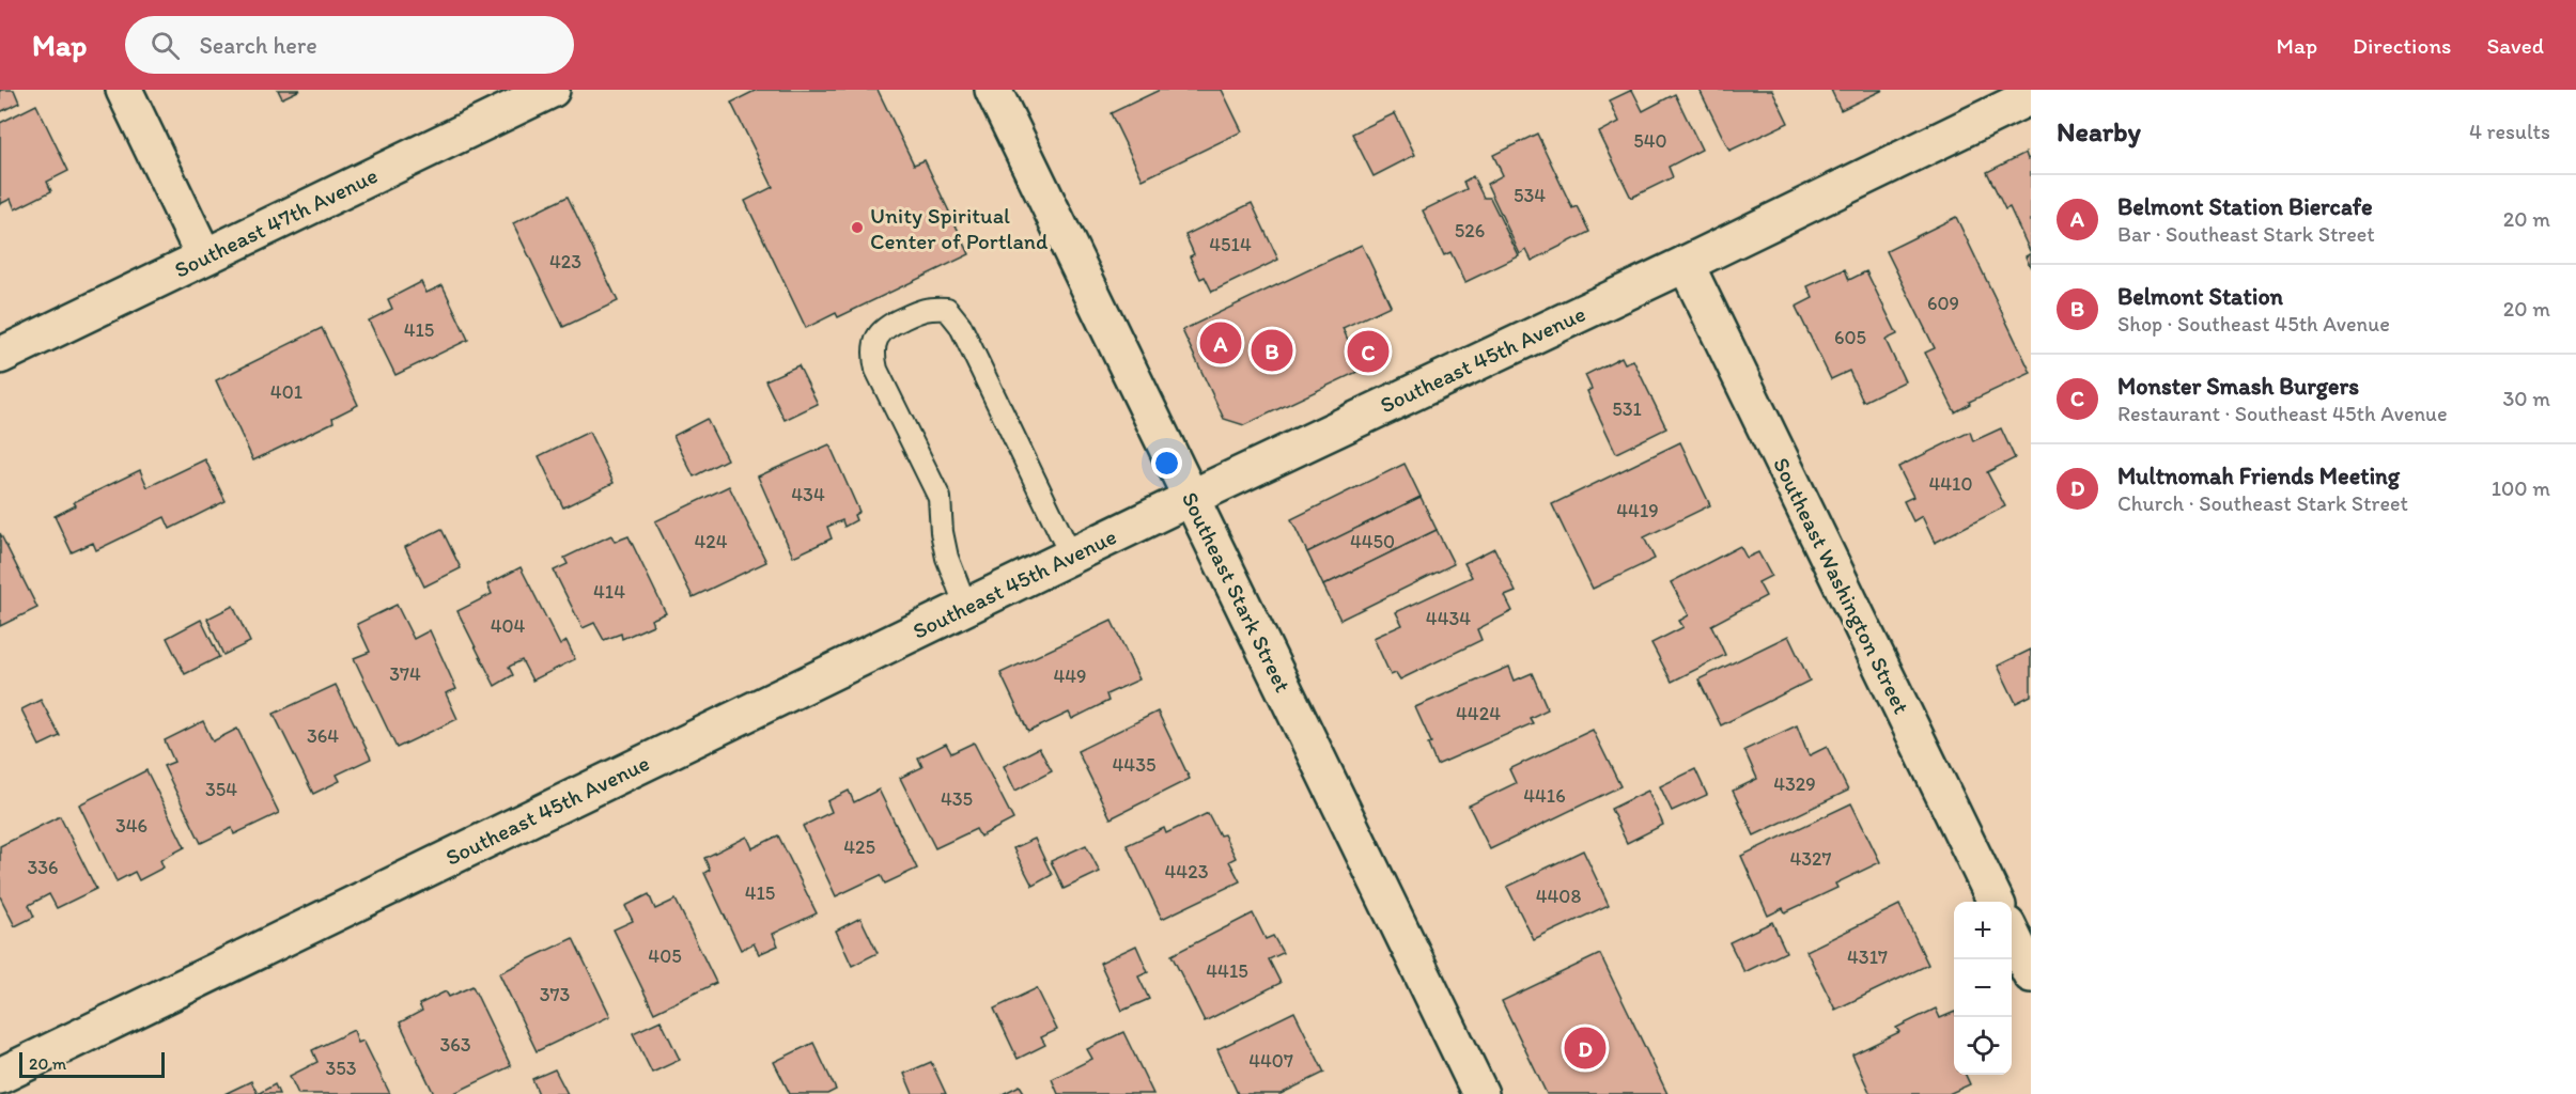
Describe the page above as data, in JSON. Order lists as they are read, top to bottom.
{
  "streets": {
    "street": [
      "Southeast 47th Avenue",
      "Southeast 45th Avenue",
      "Southeast Washington Street",
      "Southeast Stark Street"
    ]
  },
  "crossings": [
    ["Southeast 45th Avenue", "Southeast Washington Street"],
    ["Southeast 45th Avenue", "Southeast Stark Street"]
  ],
  "places": ["Unity Spiritual Center of Portland"],
  "house_numbers": [
    "540",
    "534",
    "526",
    "4514",
    "423",
    "609",
    "415",
    "605",
    "401",
    "531",
    "4410",
    "434",
    "4419",
    "424",
    "4450",
    "414",
    "4434",
    "404",
    "374",
    "449",
    "4424",
    "364",
    "4435",
    "4329",
    "354",
    "4416",
    "435",
    "346",
    "425",
    "4327",
    "336",
    "4423",
    "415",
    "4408",
    "405",
    "4317",
    "4415",
    "373",
    "363",
    "4407",
    "353"
  ],
  "scale_bar": "20 m",
  "page": {
    "header": "Map",
    "search": "Search here",
    "nav": ["Map", "Directions", "Saved"],
    "heading": ["Nearby", "4 results"],
    "list": [
      {
        "mark": "A",
        "name": "Belmont Station Biercafe",
        "note": "Bar · Southeast Stark Street",
        "value": "20 m"
      },
      {
        "mark": "B",
        "name": "Belmont Station",
        "note": "Shop · Southeast 45th Avenue",
        "value": "20 m"
      },
      {
        "mark": "C",
        "name": "Monster Smash Burgers",
        "note": "Restaurant · Southeast 45th Avenue",
        "value": "30 m"
      },
      {
        "mark": "D",
        "name": "Multnomah Friends Meeting",
        "note": "Church · Southeast Stark Street",
        "value": "100 m"
      }
    ],
    "pins": [
      "A",
      "B",
      "C",
      "D"
    ],
    "map_buttons": ["+", "−"],
    "scale": "20 m"
  }
}
